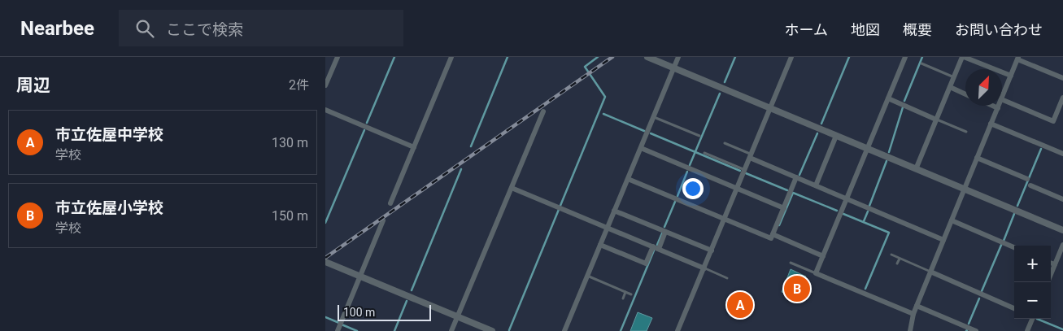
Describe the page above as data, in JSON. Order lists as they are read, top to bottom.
{
  "scale_bar": "100 m",
  "north": "top right",
  "page": {
    "header": "Nearbee",
    "search": "ここで検索",
    "nav": [
      "ホーム",
      "地図",
      "概要",
      "お問い合わせ"
    ],
    "heading": ["周辺", "2件"],
    "list": [
      {
        "mark": "A",
        "name": "市立佐屋中学校",
        "note": "学校",
        "value": "130 m"
      },
      {
        "mark": "B",
        "name": "市立佐屋小学校",
        "note": "学校",
        "value": "150 m"
      }
    ],
    "map_buttons": ["+", "−"],
    "pins": ["B", "A"],
    "scale": "100 m"
  }
}
